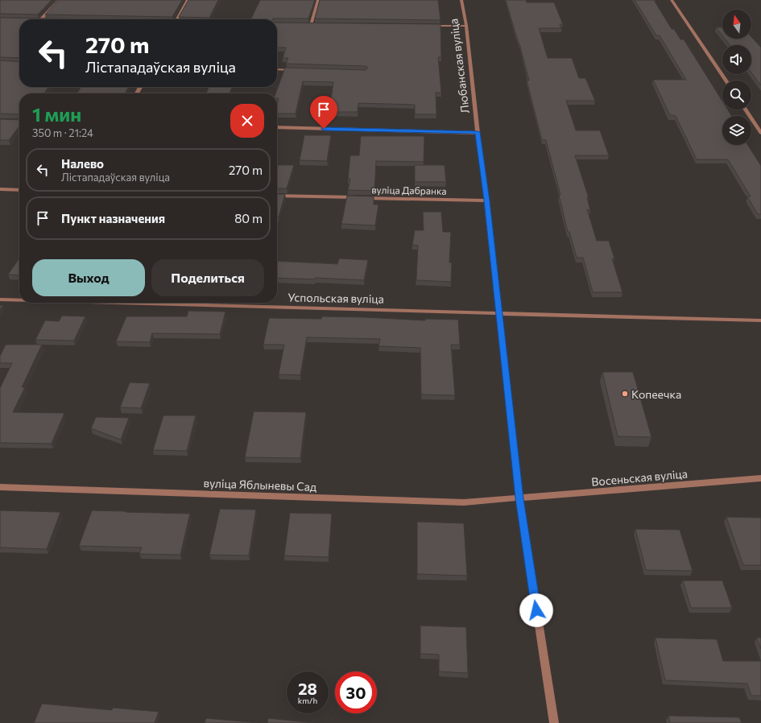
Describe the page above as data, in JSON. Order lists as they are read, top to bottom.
{
  "streets": {
    "street": [
      "Любанская вуліца",
      "вуліца Дабранка",
      "Успольская вуліца",
      "Восеньская вуліца",
      "вуліца Яблыневы Сад"
    ]
  },
  "crossings": [
    ["Любанская вуліца", "вуліца Дабранка"],
    ["Любанская вуліца", "Успольская вуліца"],
    ["Любанская вуліца", "Восеньская вуліца"],
    ["Любанская вуліца", "вуліца Яблыневы Сад"],
    ["Восеньская вуліца", "вуліца Яблыневы Сад"]
  ],
  "places": ["Копеечка"],
  "north": "top",
  "page": {
    "turn": ["270 m", "Лістападаўская вуліца"],
    "heading": ["1 мин", "350 m · 21:24"],
    "list": [
      {
        "name": "Налево",
        "note": "Лістападаўская вуліца",
        "value": "270 m"
      },
      {
        "name": "Пункт назначения",
        "value": "80 m"
      }
    ],
    "buttons": ["Выход", "Поделиться"],
    "speed": "28 km/h",
    "limit": "30"
  }
}
